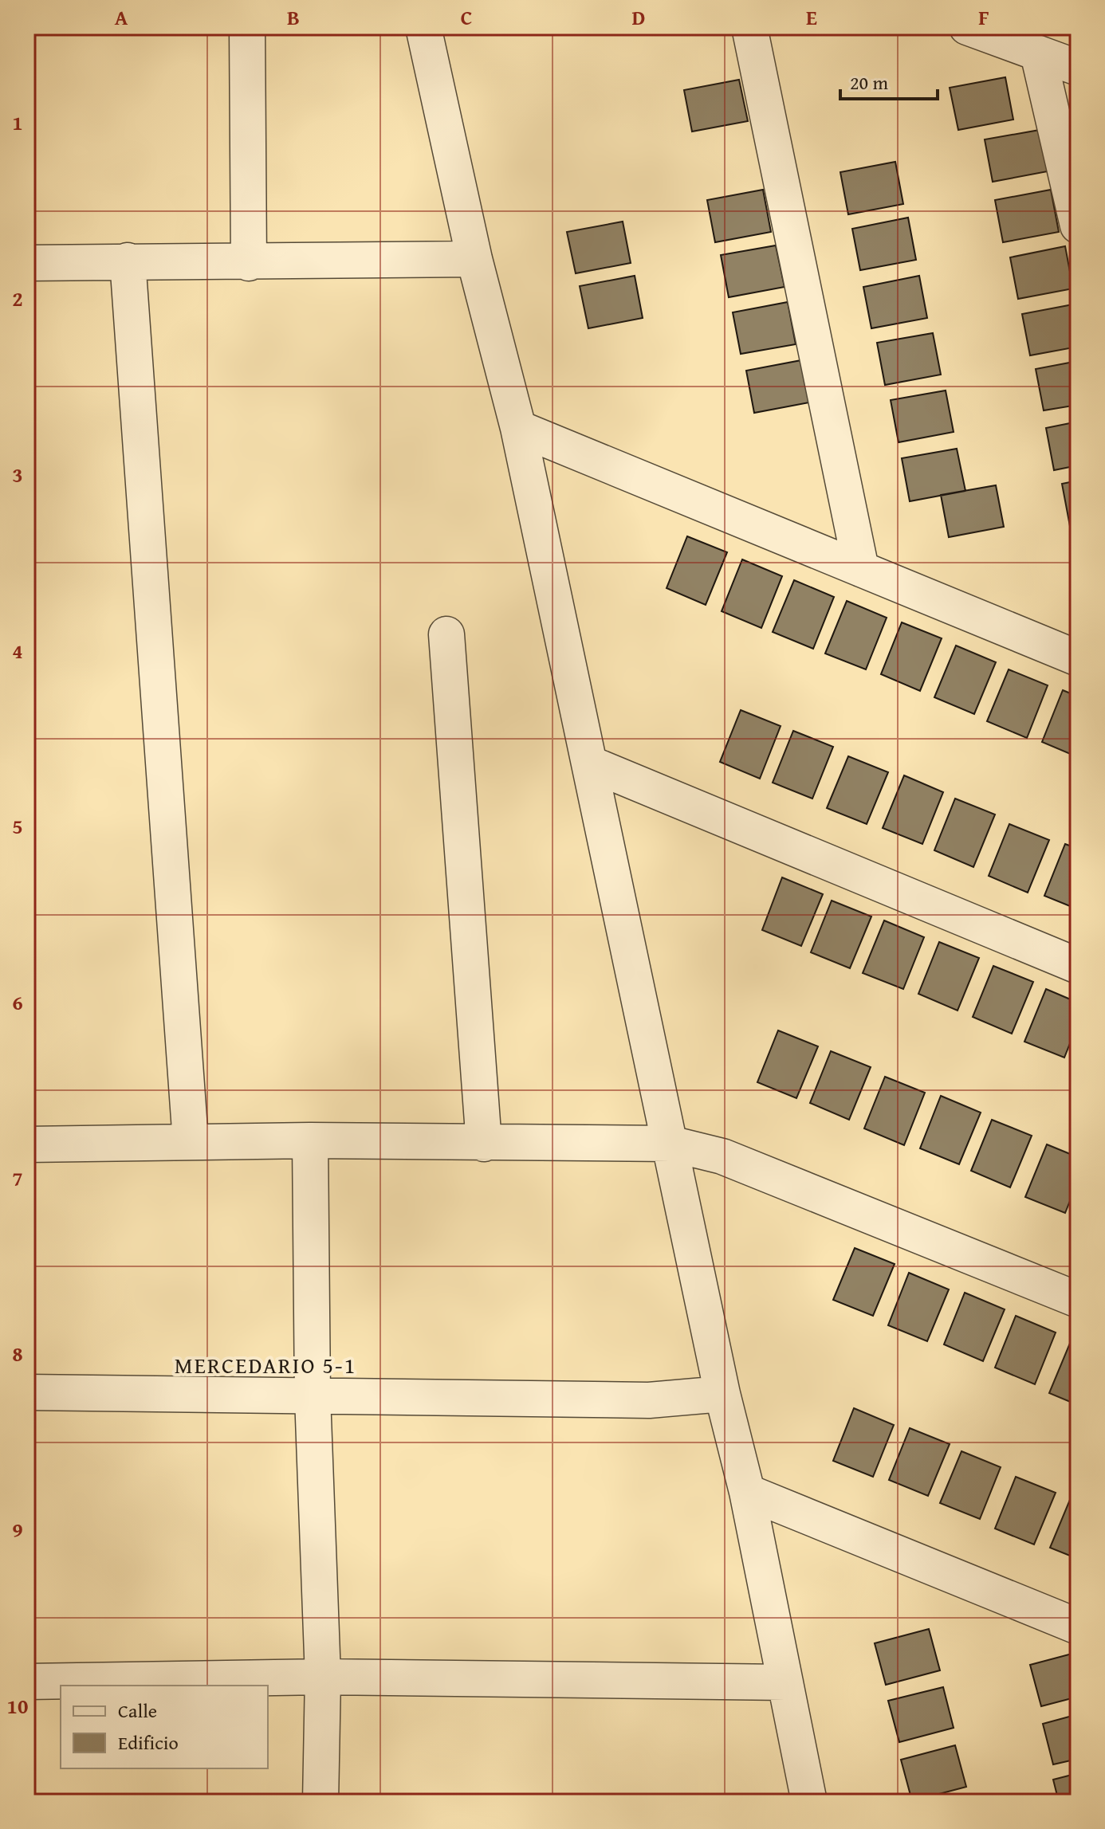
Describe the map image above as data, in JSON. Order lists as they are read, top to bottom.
{
  "districts": ["MERCEDARIO 5-1"],
  "legend": ["Calle", "Edificio"],
  "scale_bar": "20 m",
  "grid": {
    "columns": [
      "A",
      "B",
      "C",
      "D",
      "E",
      "F"
    ],
    "rows": [
      "1",
      "2",
      "3",
      "4",
      "5",
      "6",
      "7",
      "8",
      "9",
      "10"
    ]
  }
}
